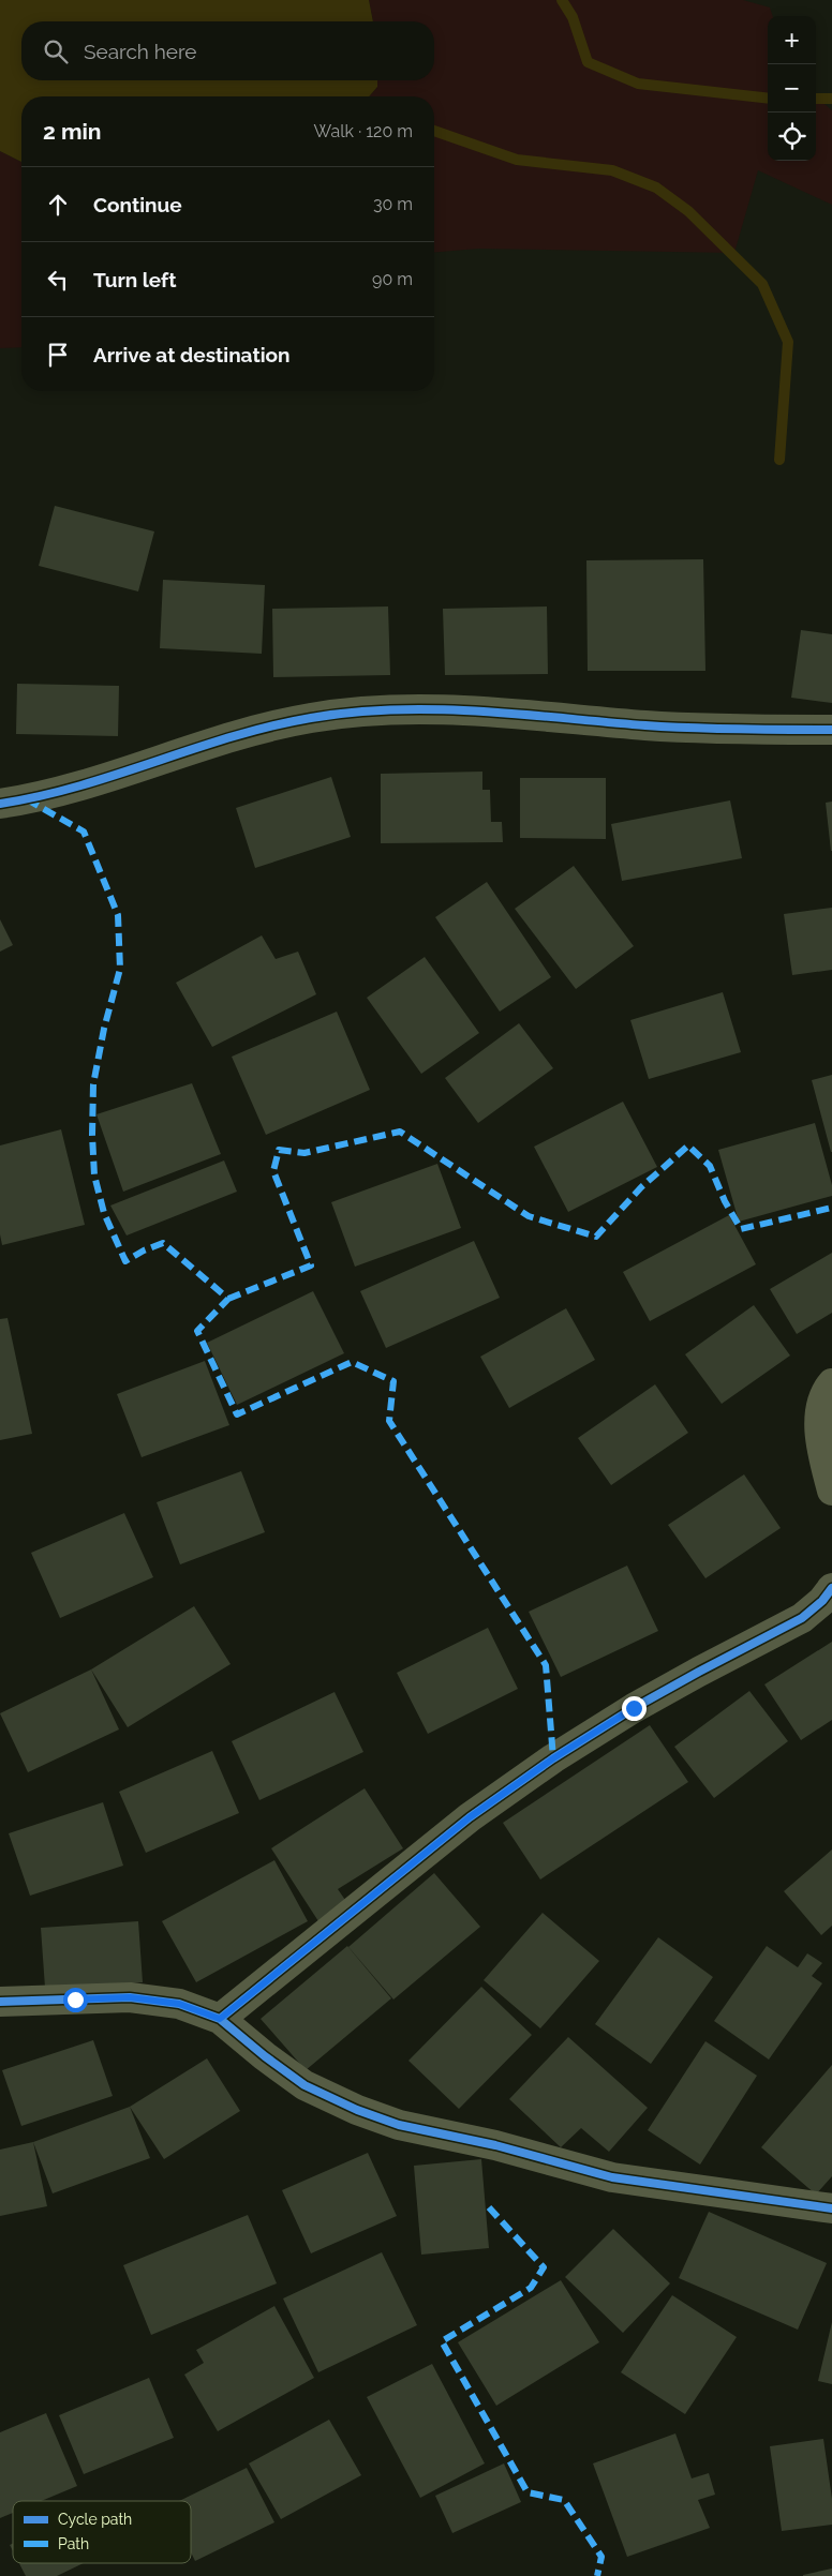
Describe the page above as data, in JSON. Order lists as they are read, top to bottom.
{
  "legend": ["Cycle path", "Path"],
  "page": {
    "map_buttons": ["+", "−"],
    "search": "Search here",
    "heading": ["2 min", "Walk · 120 m"],
    "list": [
      ["Continue", "30 m"],
      ["Turn left", "90 m"],
      "Arrive at destination"
    ]
  }
}
